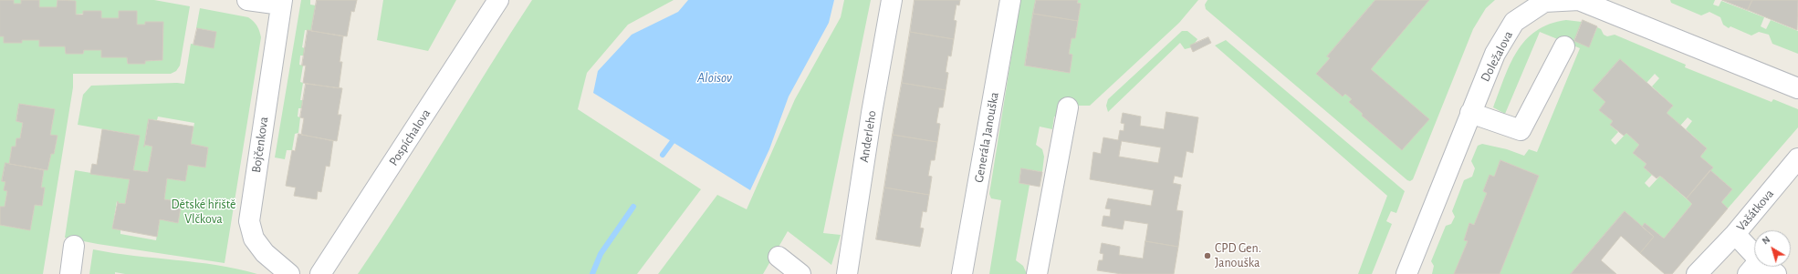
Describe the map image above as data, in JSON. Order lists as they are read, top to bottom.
{
  "streets": {
    "street": [
      "Doležalova",
      "Anderleho",
      "Pospíchalova",
      "Generála Janouška",
      "Bojčenkova",
      "Vašátkova"
    ]
  },
  "water": ["Aloisov"],
  "parks": ["Dětské hřiště Vlčkova"],
  "places": ["CPD Gen. Janouška"],
  "north": "top left"
}
